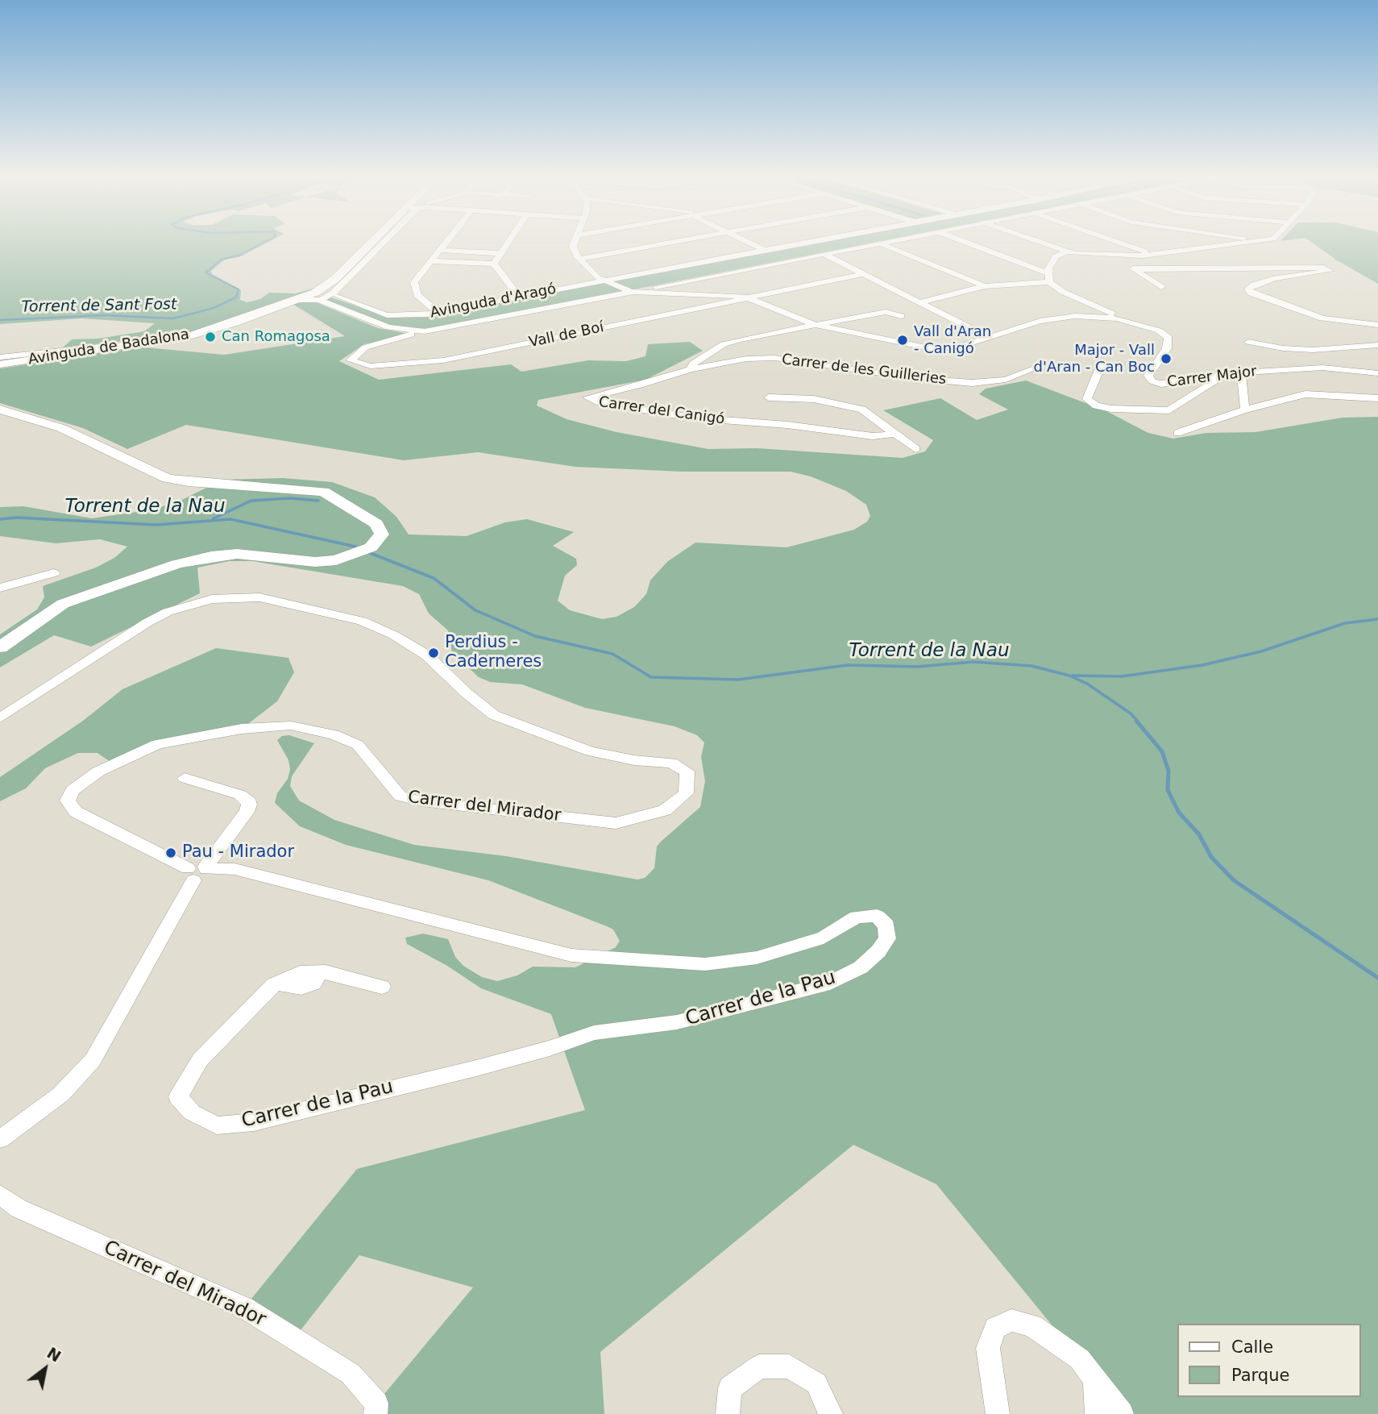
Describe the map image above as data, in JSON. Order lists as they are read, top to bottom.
{
  "streets": {
    "street": [
      "Avinguda d'Aragó",
      "Vall de Boí",
      "Avinguda de Badalona",
      "Carrer de les Guilleries",
      "Carrer Major",
      "Carrer del Canigó",
      "Carrer del Mirador",
      "Carrer de la Pau"
    ]
  },
  "crossings": [
    ["Avinguda d'Aragó", "Vall de Boí"],
    ["Avinguda d'Aragó", "Avinguda de Badalona"],
    ["Carrer de les Guilleries", "Carrer del Canigó"],
    ["Carrer del Mirador", "Carrer de la Pau"]
  ],
  "water": ["Torrent de Sant Fost", "Torrent de la Nau"],
  "places": [
    "Can Romagosa",
    "Vall d'Aran - Canigó",
    "Major - Vall d'Aran - Can Boc",
    "Perdius - Caderneres",
    "Pau - Mirador"
  ],
  "legend": ["Calle", "Parque"],
  "north": "top right"
}
